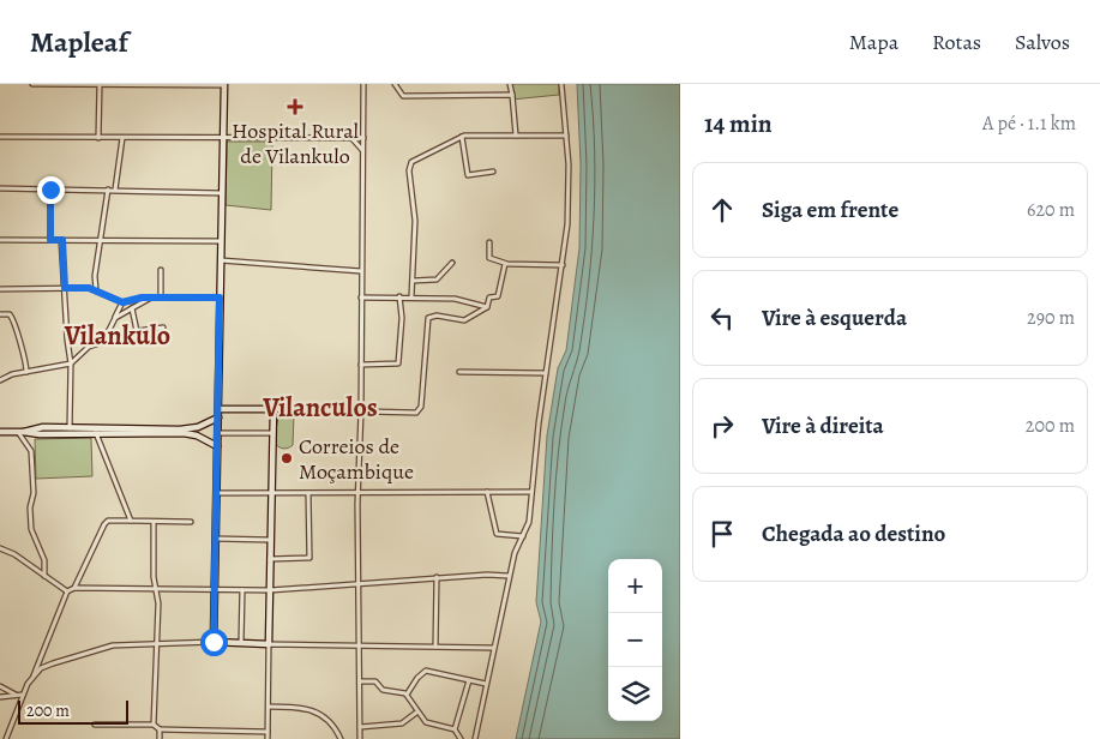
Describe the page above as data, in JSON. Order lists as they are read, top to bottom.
{
  "districts": ["Vilankulo", "Vilanculos"],
  "places": {
    "health": ["Hospital Rural de Vilankulo"],
    "other": ["Correios de Moçambique"]
  },
  "scale_bar": "200 m",
  "page": {
    "header": "Mapleaf",
    "nav": ["Mapa", "Rotas", "Salvos"],
    "heading": ["14 min", "A pé · 1.1 km"],
    "list": [
      ["Siga em frente", "620 m"],
      ["Vire à esquerda", "290 m"],
      ["Vire à direita", "200 m"],
      "Chegada ao destino"
    ],
    "map_buttons": ["+", "−"],
    "scale": "200 m"
  }
}
